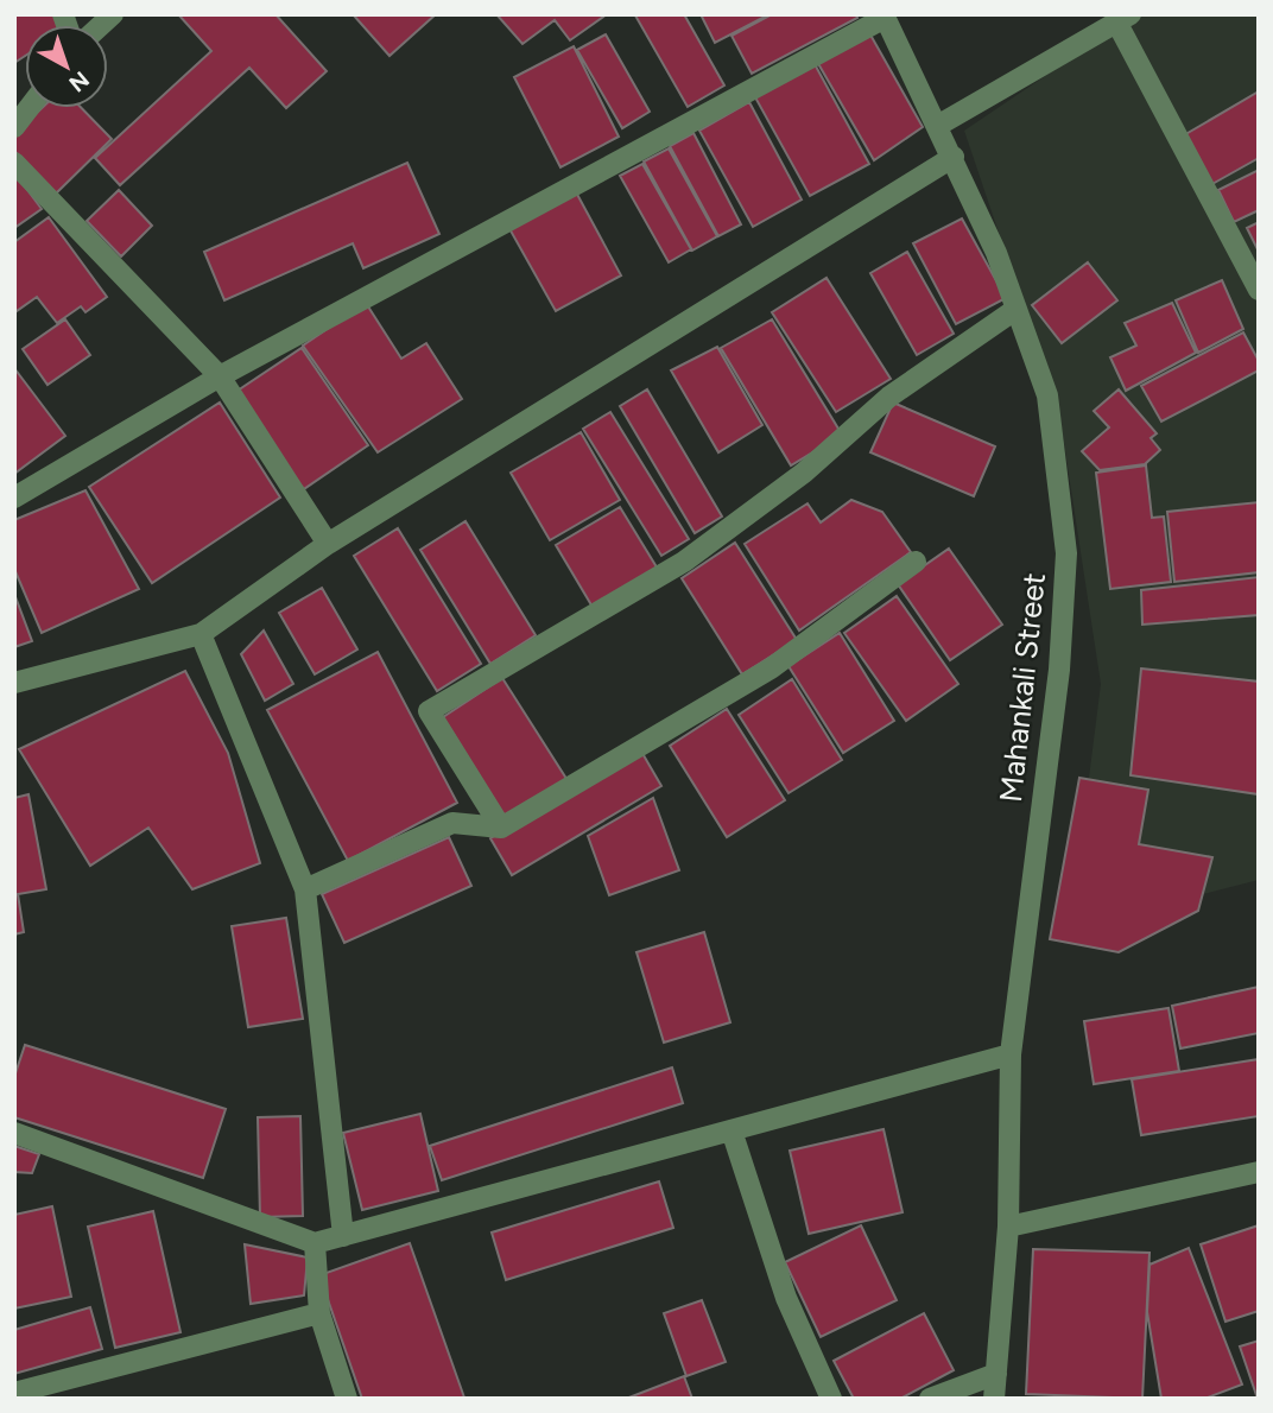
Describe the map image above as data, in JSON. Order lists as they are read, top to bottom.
{
  "streets": {
    "street": ["Mahankali Street"]
  },
  "north": "bottom right"
}
